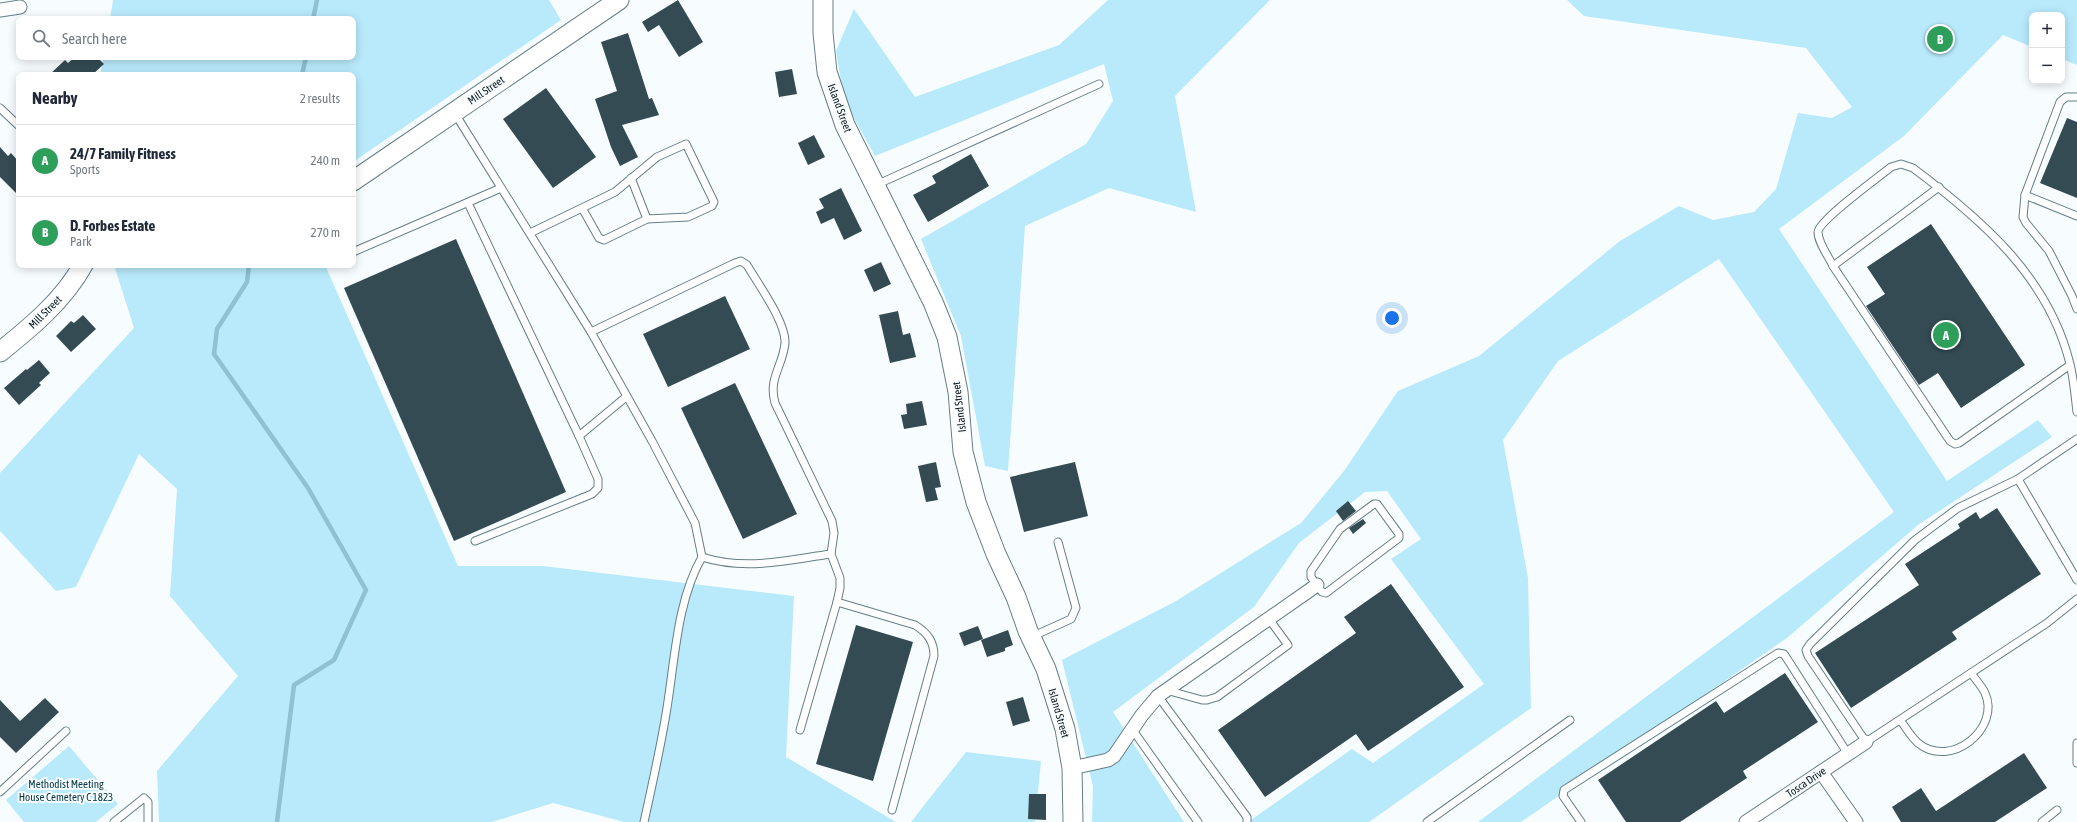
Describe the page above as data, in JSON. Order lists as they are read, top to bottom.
{
  "streets": {
    "street": ["Mill Street", "Island Street", "Tosca Drive"]
  },
  "parks": ["Methodist Meeting House Cemetery C 1823"],
  "page": {
    "map_buttons": ["+", "−"],
    "search": "Search here",
    "pins": ["B", "A"],
    "heading": ["Nearby", "2 results"],
    "list": [
      {
        "mark": "A",
        "name": "24/7 Family Fitness",
        "note": "Sports",
        "value": "240 m"
      },
      {
        "mark": "B",
        "name": "D. Forbes Estate",
        "note": "Park",
        "value": "270 m"
      }
    ]
  }
}
